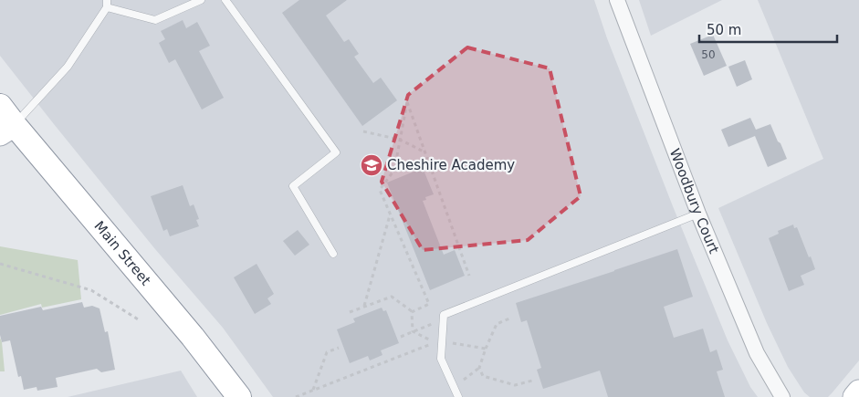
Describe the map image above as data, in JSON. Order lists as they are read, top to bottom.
{
  "streets": {
    "highway": ["Main Street"],
    "street": ["Woodbury Court"]
  },
  "places": {
    "school or university": ["Cheshire Academy"]
  },
  "house_numbers": ["50"],
  "scale_bar": "50 m"
}
